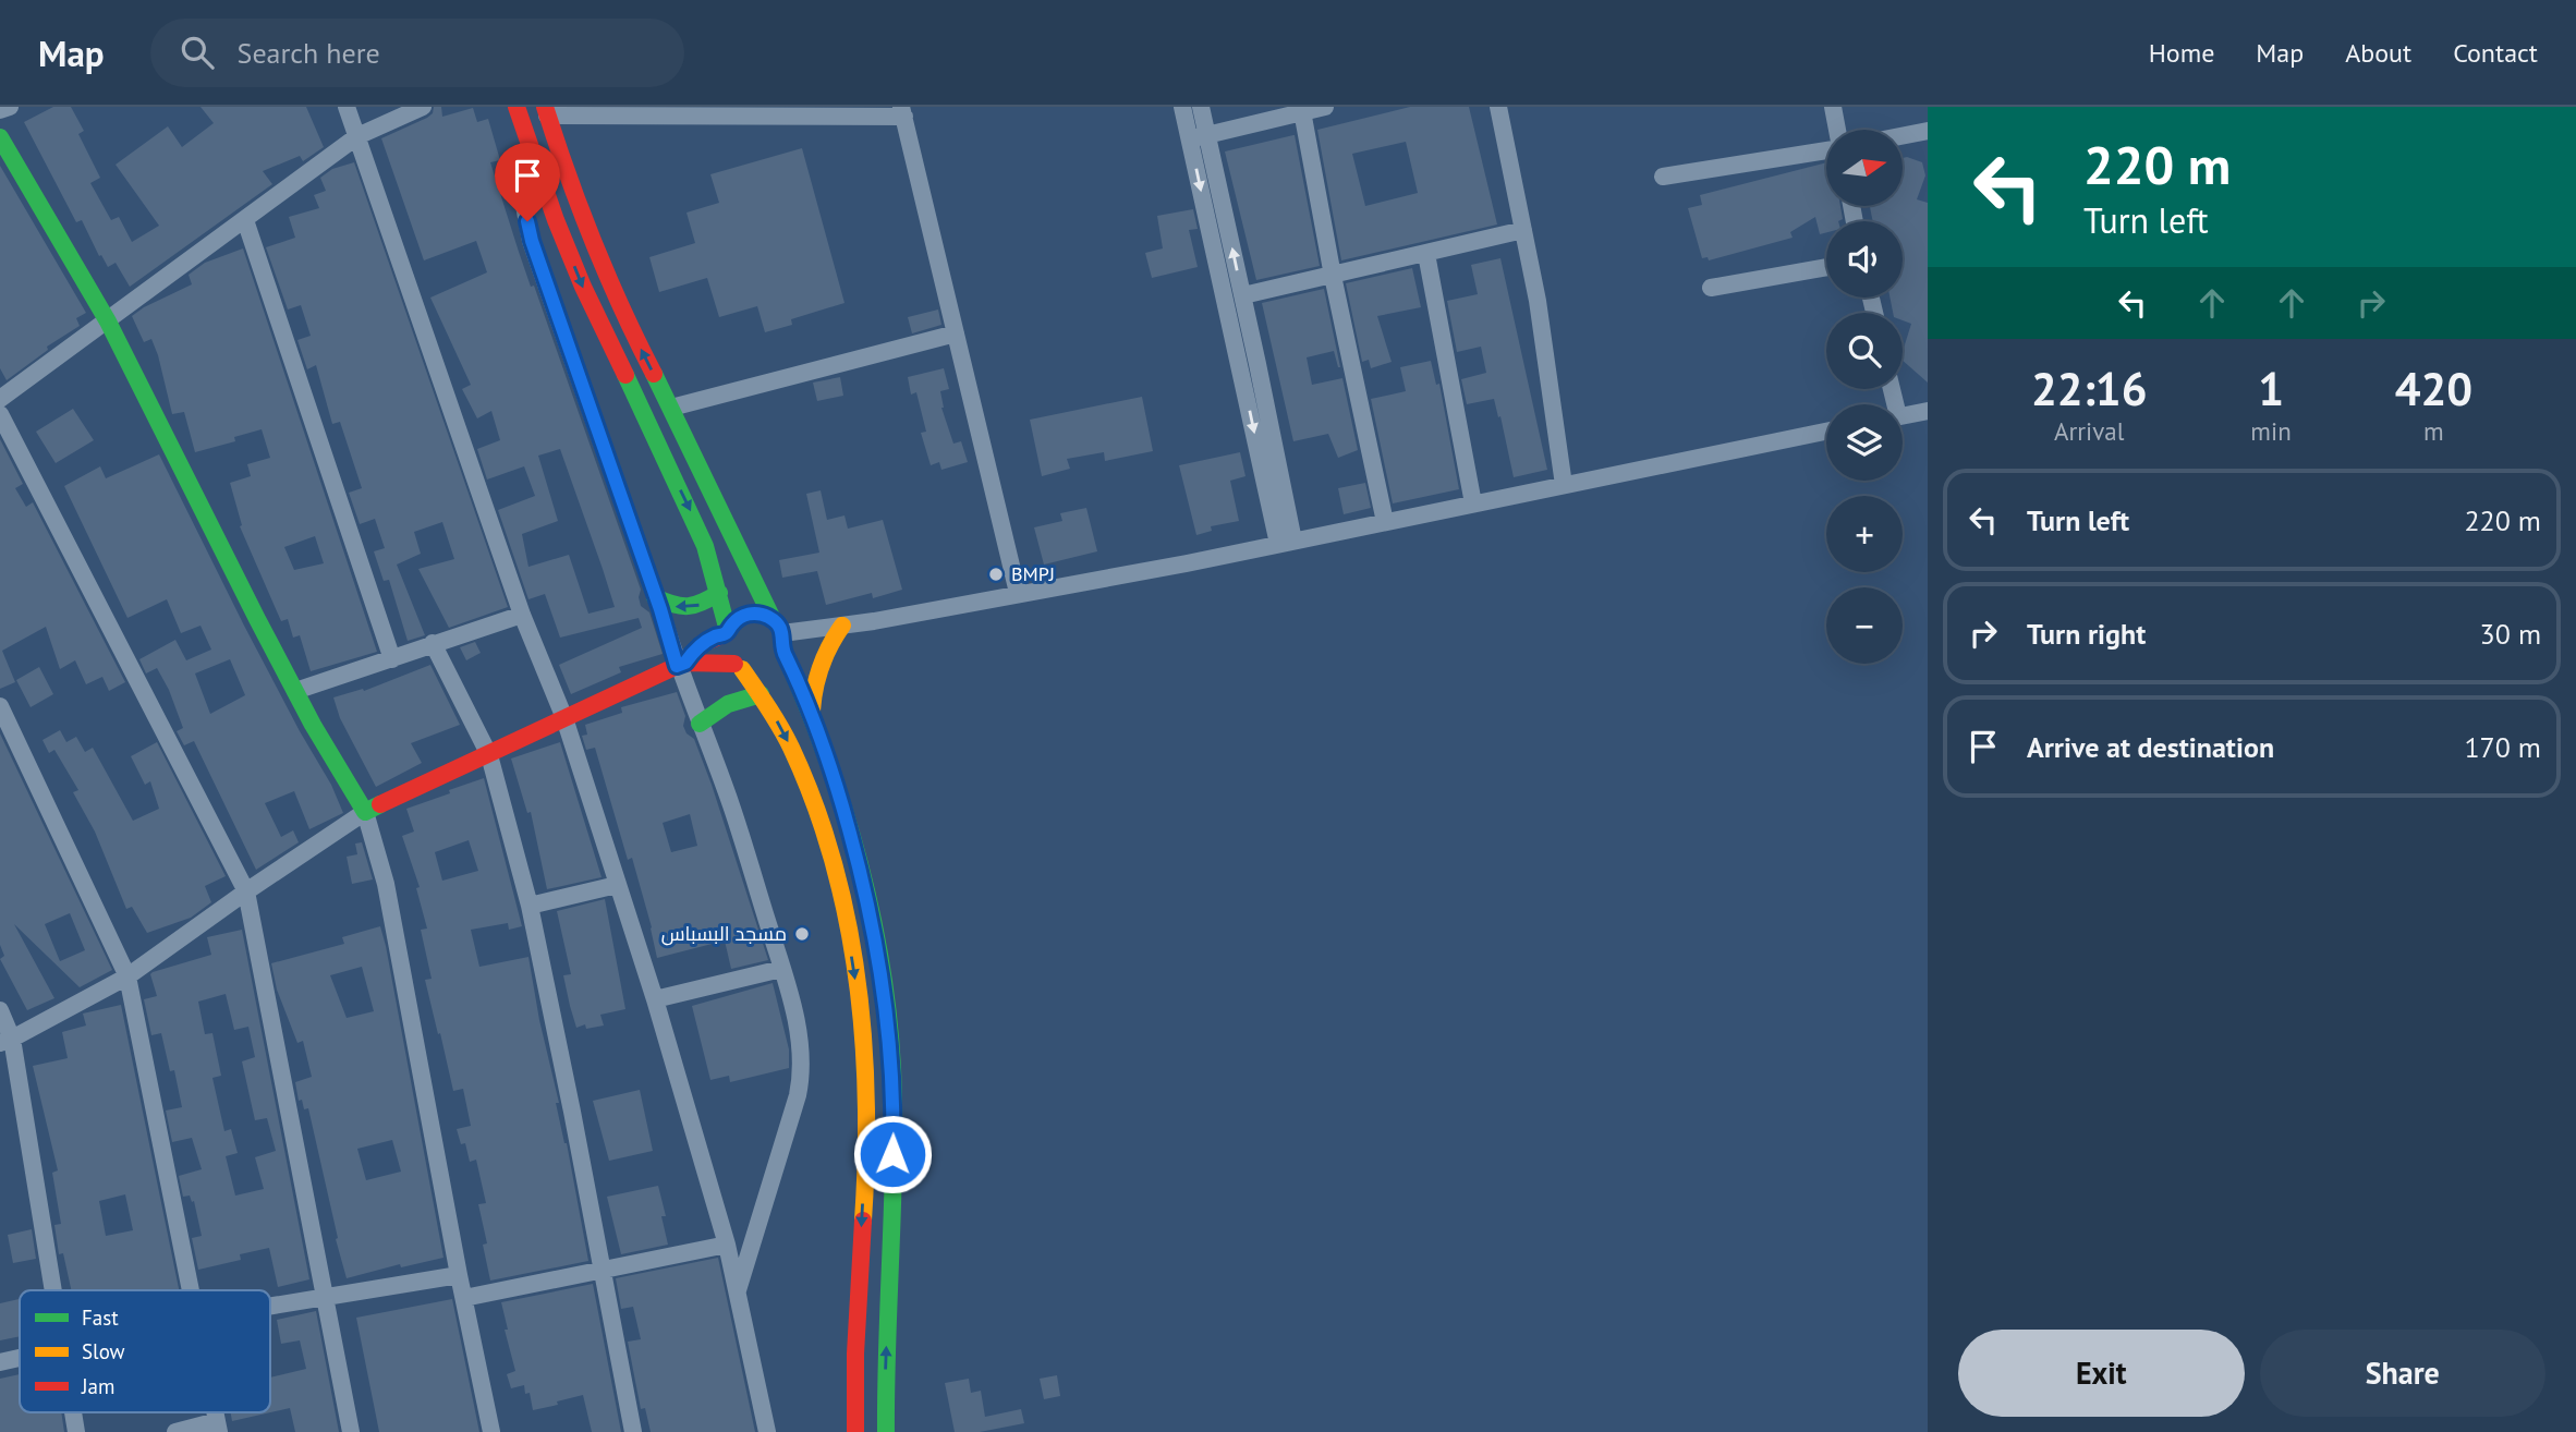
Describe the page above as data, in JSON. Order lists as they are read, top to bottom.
{
  "places": ["BMPJ", "مسجد البسباس"],
  "legend": ["Fast", "Slow", "Jam"],
  "north": "right",
  "page": {
    "header": "Map",
    "search": "Search here",
    "nav": [
      "Home",
      "Map",
      "About",
      "Contact"
    ],
    "turn": ["220 m", "Turn left"],
    "map_buttons": ["+", "−"],
    "eta": [
      "22:16",
      "Arrival",
      "1",
      "min",
      "420",
      "m"
    ],
    "list": [
      {
        "name": "Turn left",
        "value": "220 m"
      },
      {
        "name": "Turn right",
        "value": "30 m"
      },
      {
        "name": "Arrive at destination",
        "value": "170 m"
      }
    ],
    "buttons": ["Exit", "Share"]
  }
}
